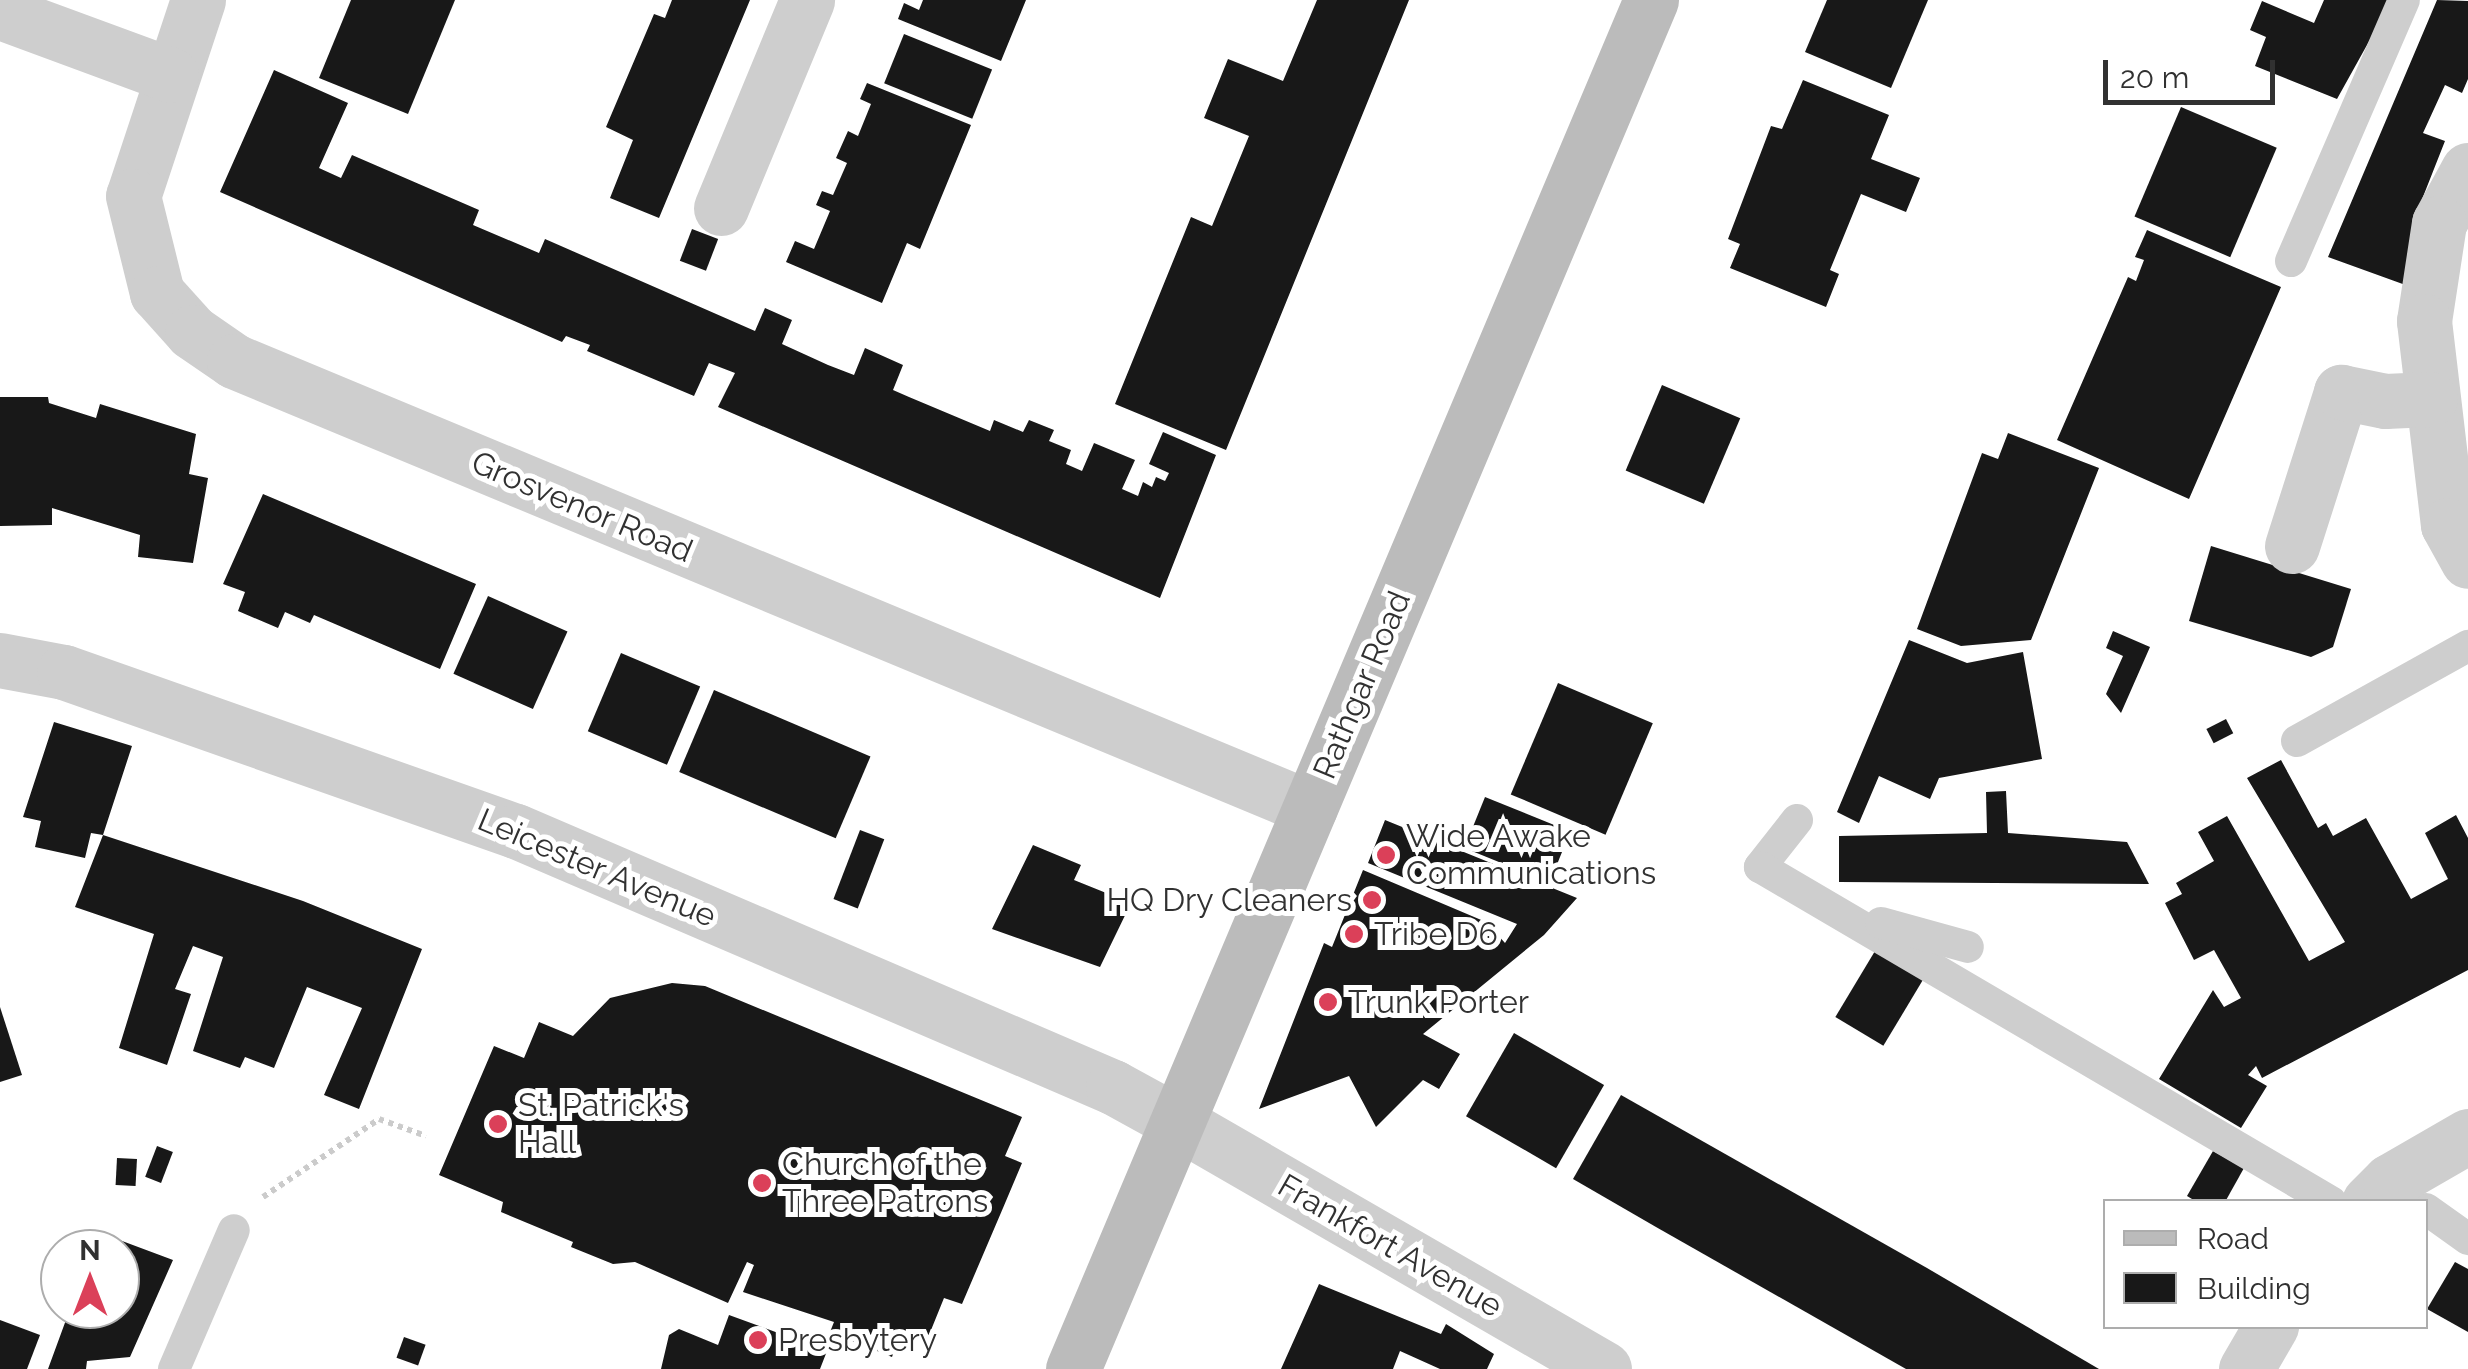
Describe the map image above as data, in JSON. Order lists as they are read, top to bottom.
{
  "streets": {
    "main road": ["Rathgar Road"],
    "street": ["Grosvenor Road", "Leicester Avenue", "Frankfort Avenue"]
  },
  "crossings": [
    ["Grosvenor Road", "Rathgar Road"],
    ["Rathgar Road", "Leicester Avenue"],
    ["Rathgar Road", "Frankfort Avenue"],
    ["Leicester Avenue", "Frankfort Avenue"]
  ],
  "places": [
    "Wide Awake Communications",
    "HQ Dry Cleaners",
    "Tribe D6",
    "Trunk Porter",
    "St. Patrick's Hall",
    "Church of the Three Patrons",
    "Presbytery"
  ],
  "legend": ["Road", "Building"],
  "scale_bar": "20 m",
  "north": "top"
}
